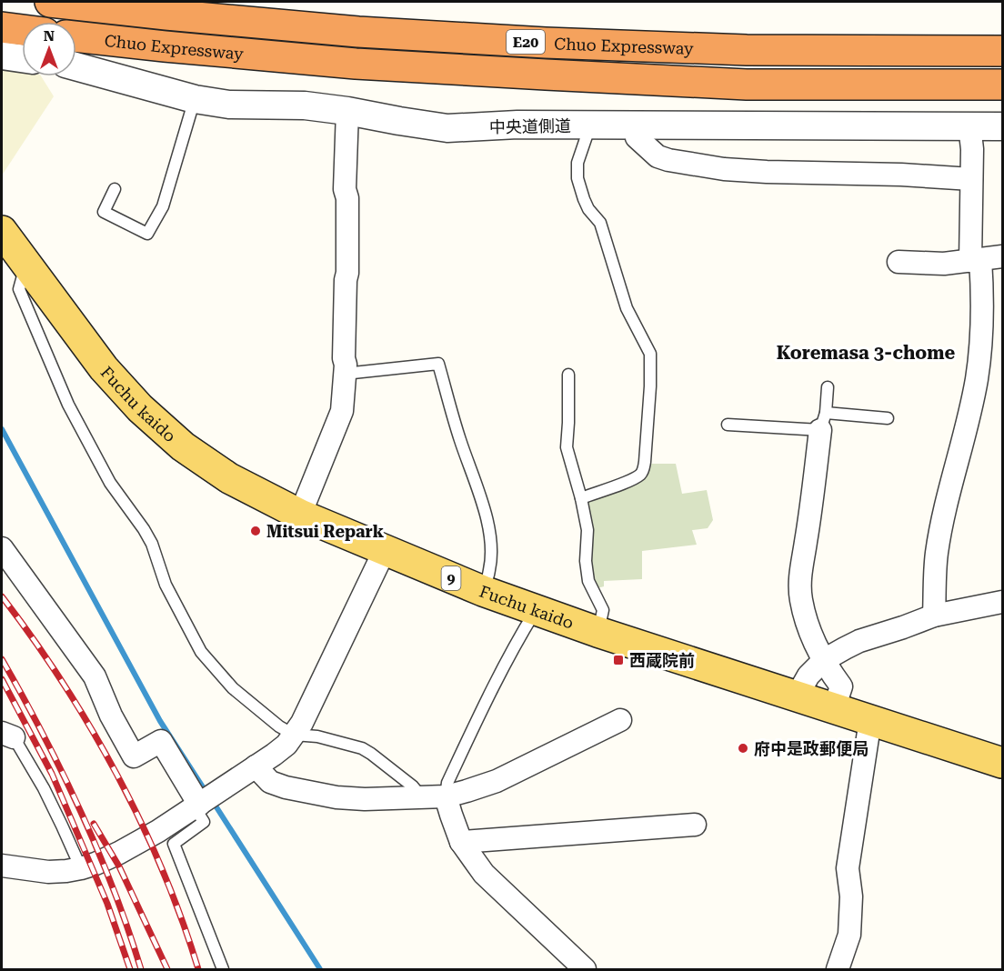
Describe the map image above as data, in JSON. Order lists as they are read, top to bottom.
{
  "streets": {
    "highway": ["E20", "Chuo Expressway"],
    "main road": ["Fuchu kaido", "9"],
    "street": ["中央道側道"]
  },
  "districts": ["Koremasa 3-chome"],
  "places": {
    "other": ["Mitsui Repark", "府中是政郵便局"],
    "transit": ["西蔵院前"]
  },
  "north": "top"
}
